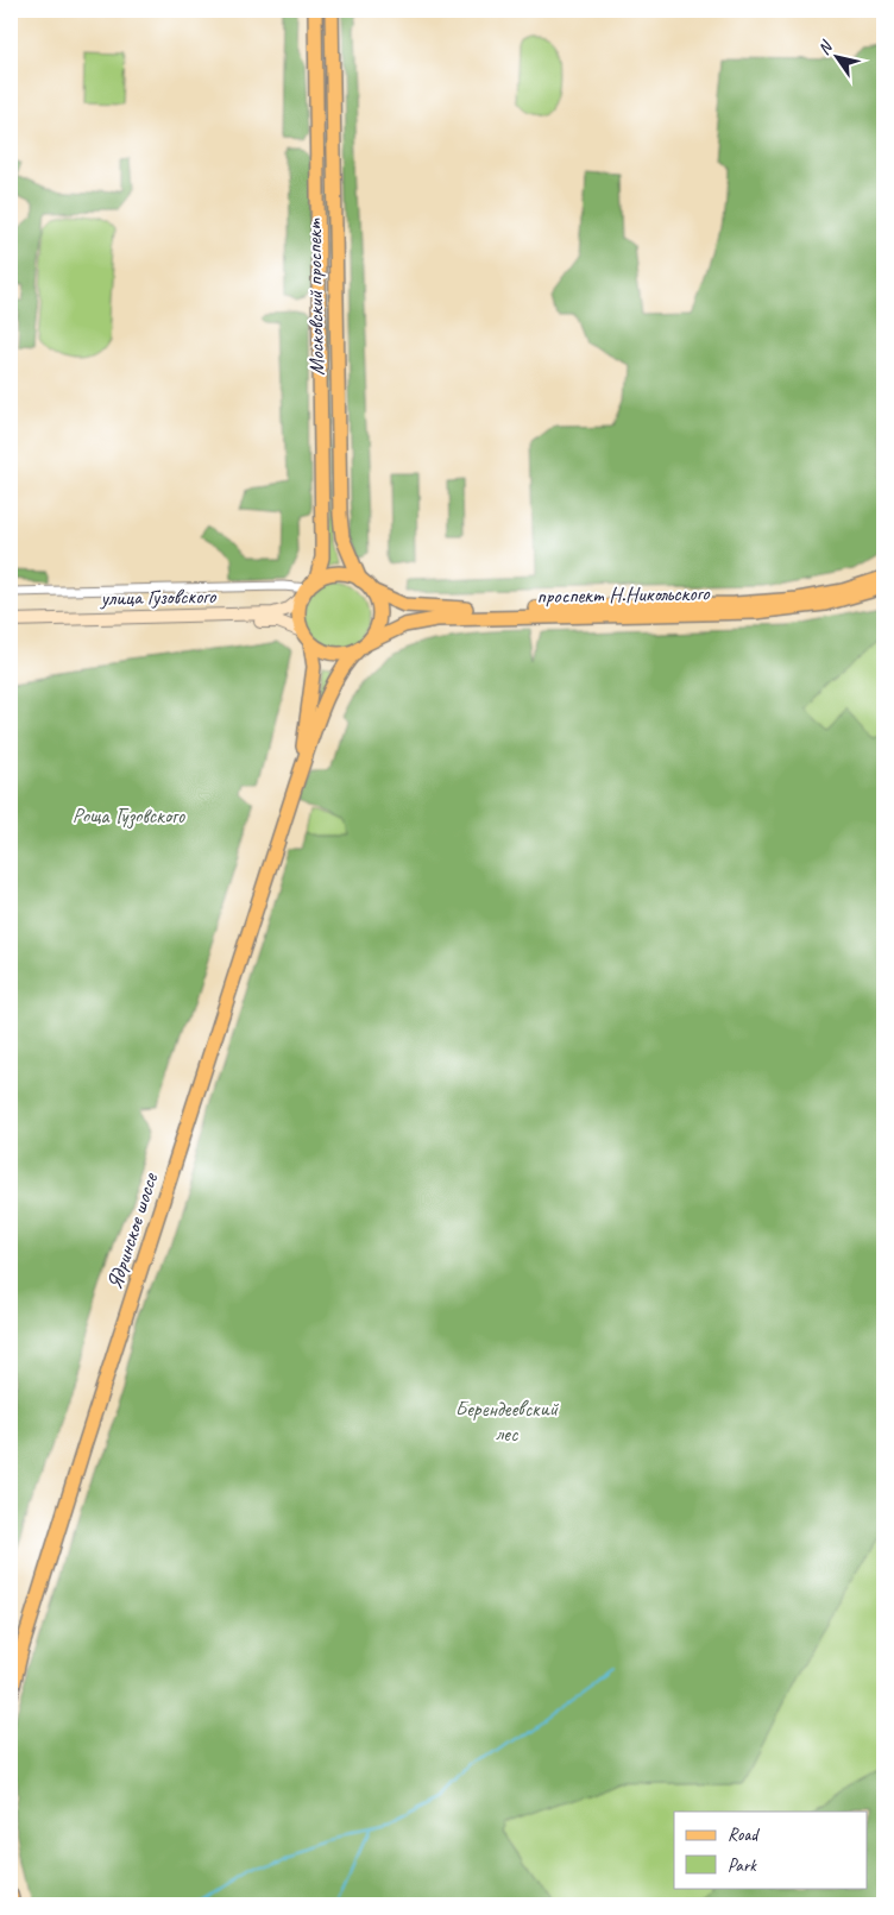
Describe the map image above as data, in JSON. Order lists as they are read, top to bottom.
{
  "streets": {
    "main road": [
      "Московский проспект",
      "проспект Н.Никольского",
      "улица Гузовского",
      "Ядринское шоссе"
    ]
  },
  "crossings": [
    ["Московский проспект", "проспект Н.Никольского"],
    ["Московский проспект", "улица Гузовского"],
    ["Московский проспект", "Ядринское шоссе"],
    ["проспект Н.Никольского", "улица Гузовского"],
    ["проспект Н.Никольского", "Ядринское шоссе"],
    ["улица Гузовского", "Ядринское шоссе"]
  ],
  "parks": ["Роща Гузовского", "Берендеевский лес"],
  "legend": ["Road", "Park"],
  "north": "top left"
}
